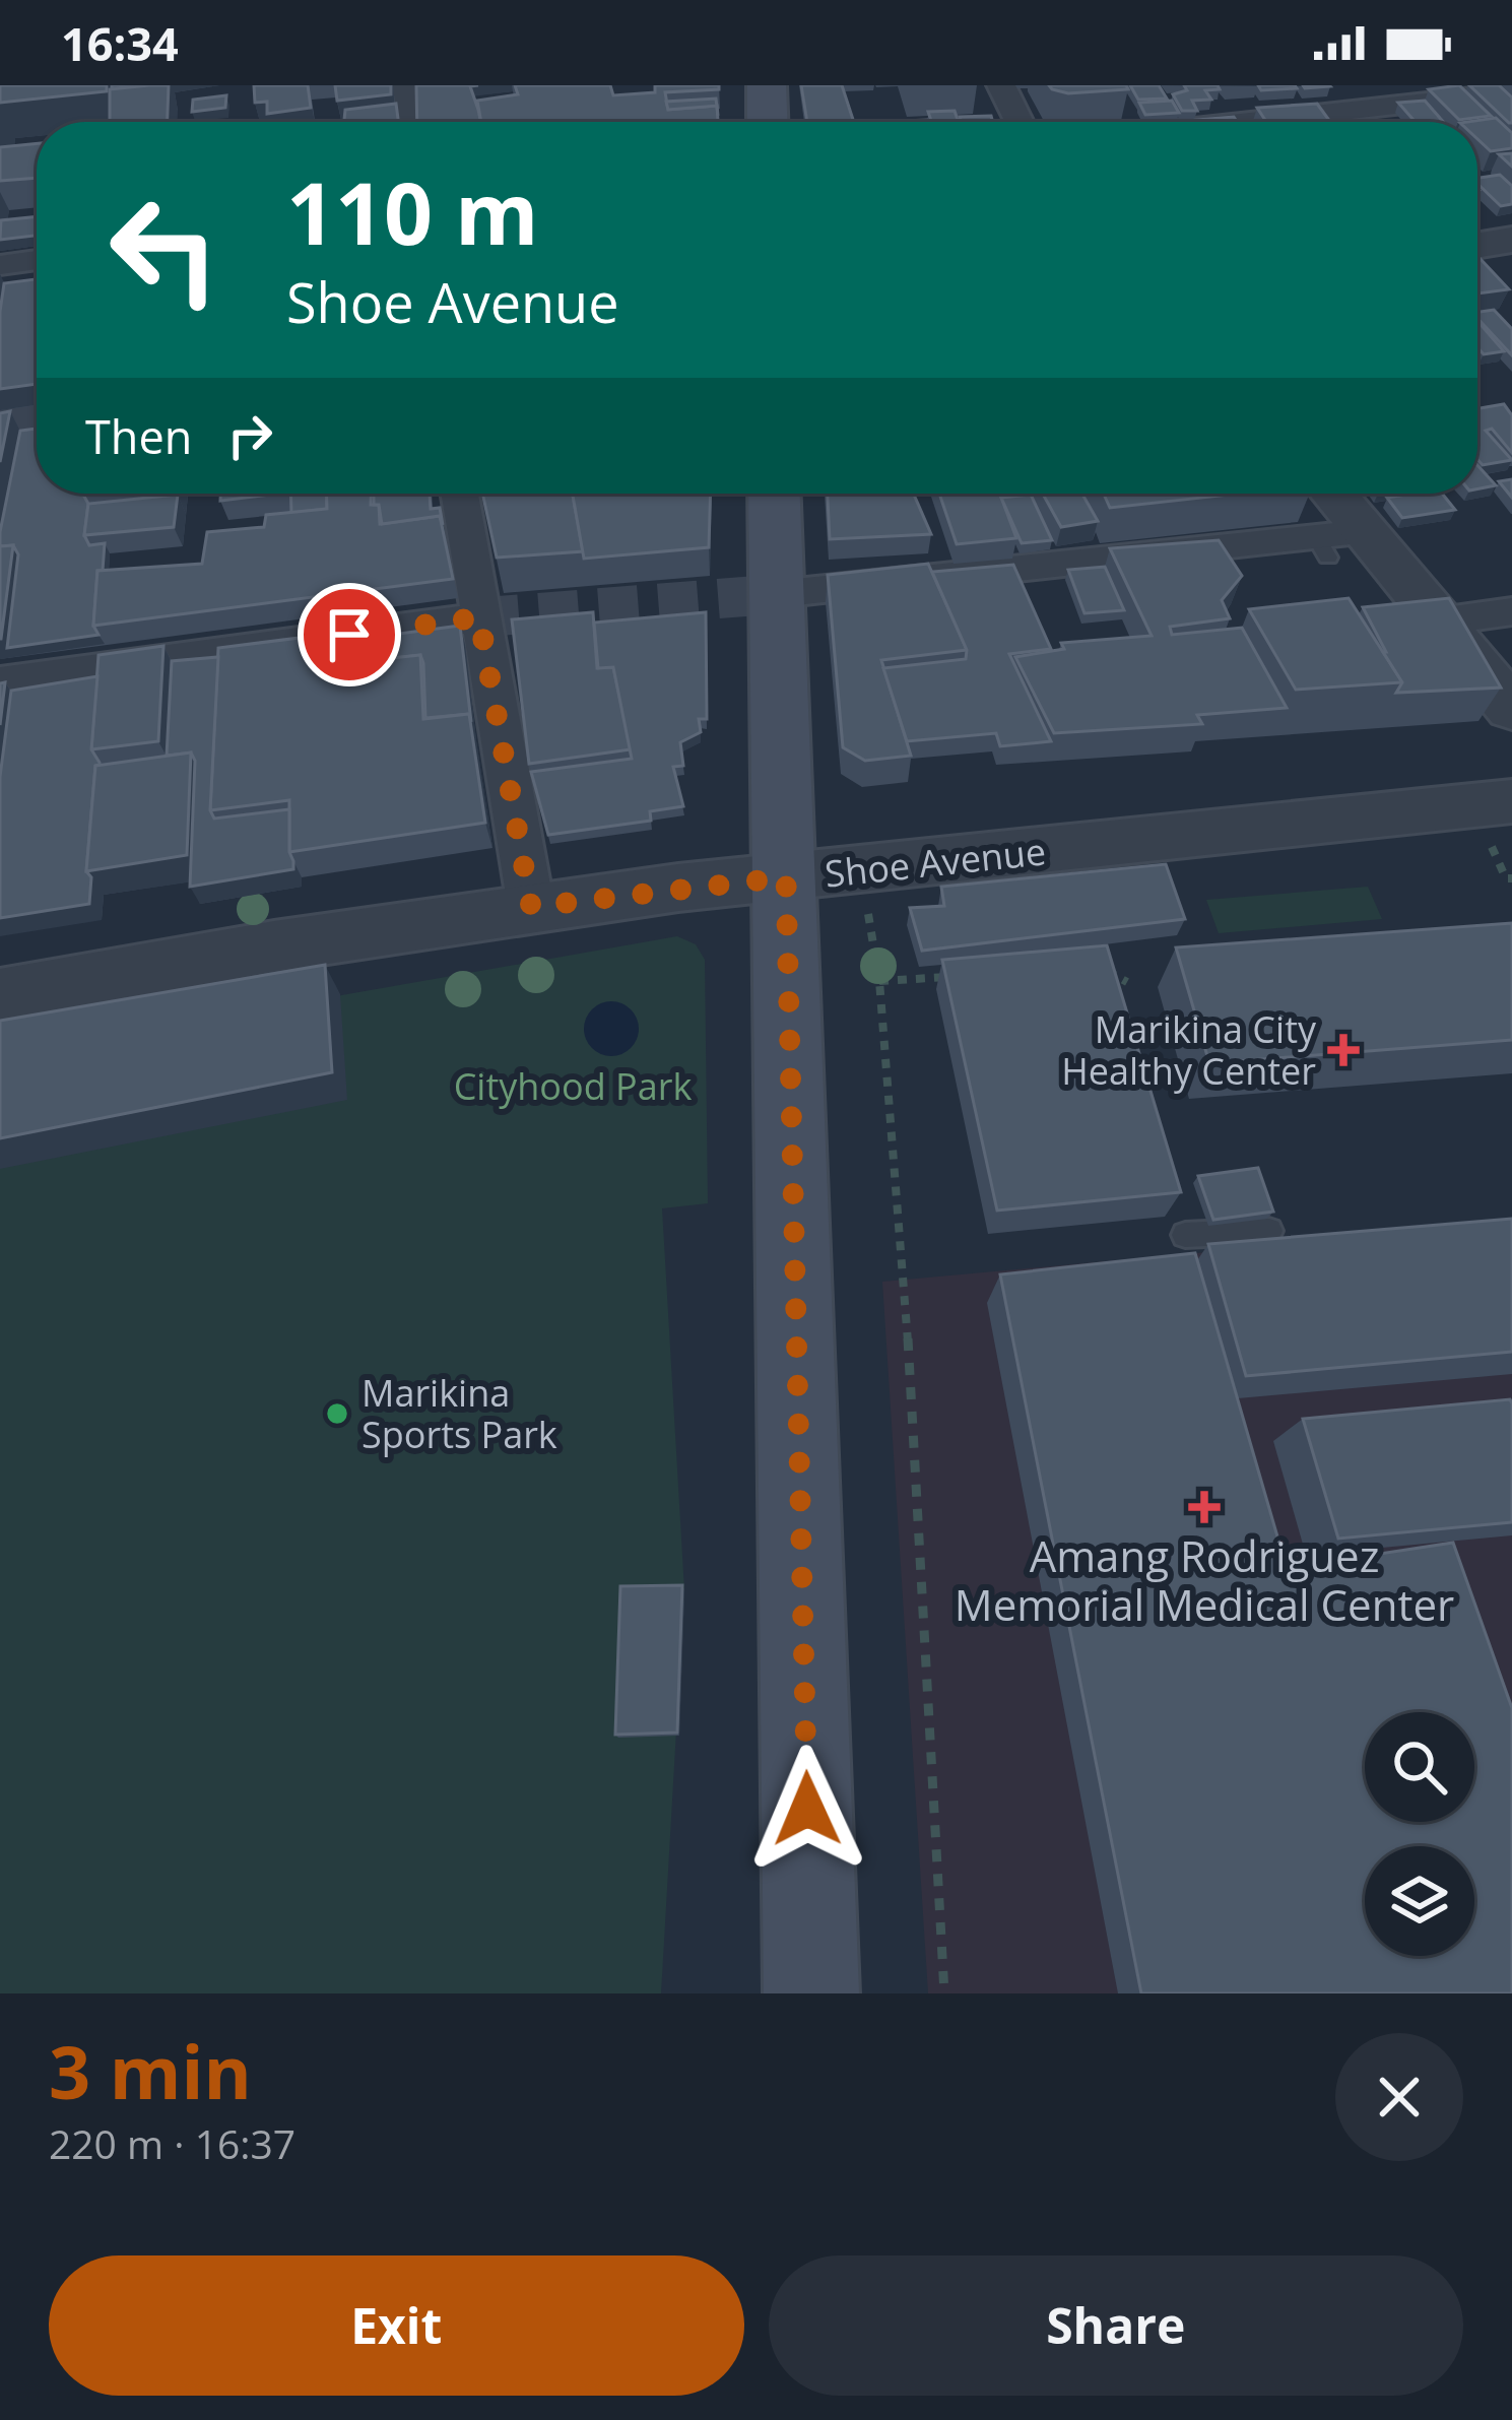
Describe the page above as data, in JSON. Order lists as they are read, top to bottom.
{
  "streets": {
    "street": ["Shoe Avenue"]
  },
  "parks": ["Cityhood Park"],
  "places": {
    "health": ["Marikina City Healthy Center", "Amang Rodriguez Memorial Medical Center"],
    "other": ["Marikina Sports Park"]
  },
  "page": {
    "status": "16:34",
    "turn": ["110 m", "Shoe Avenue"],
    "then": "Then",
    "heading": ["3 min", "220 m · 16:37"],
    "buttons": ["Exit", "Share"]
  }
}
